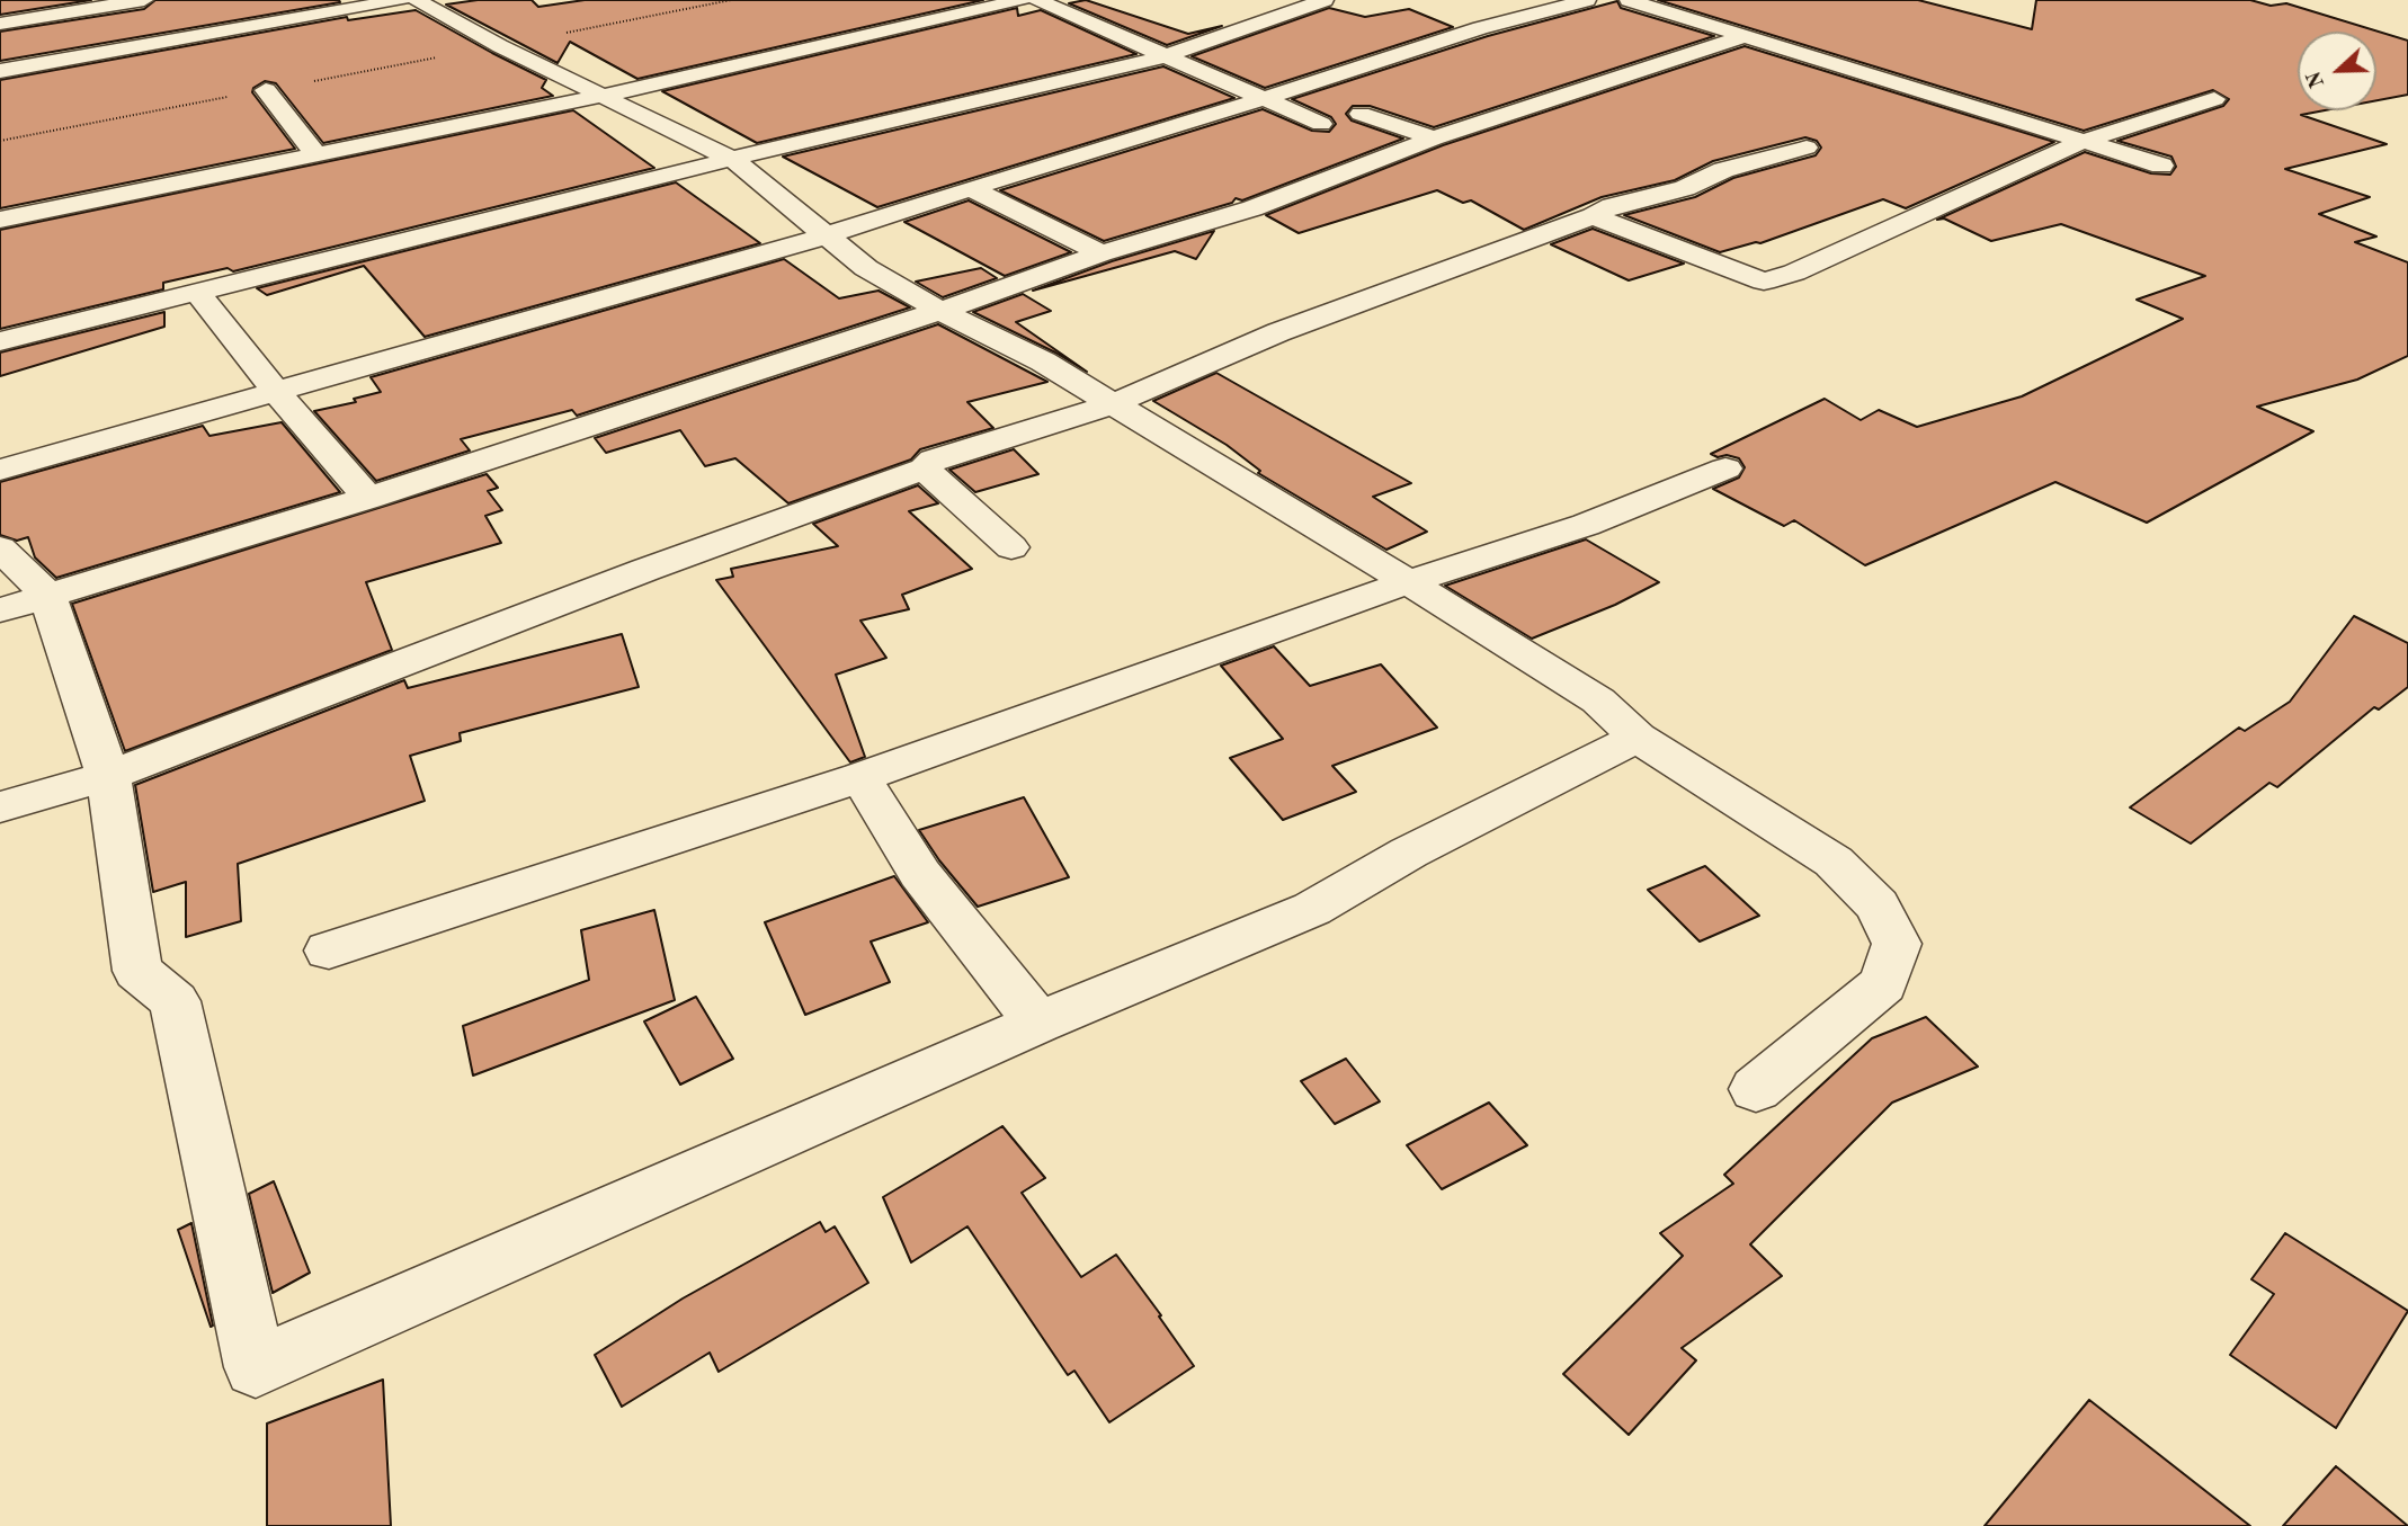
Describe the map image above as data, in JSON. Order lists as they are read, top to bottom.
{
  "north": "left"
}
